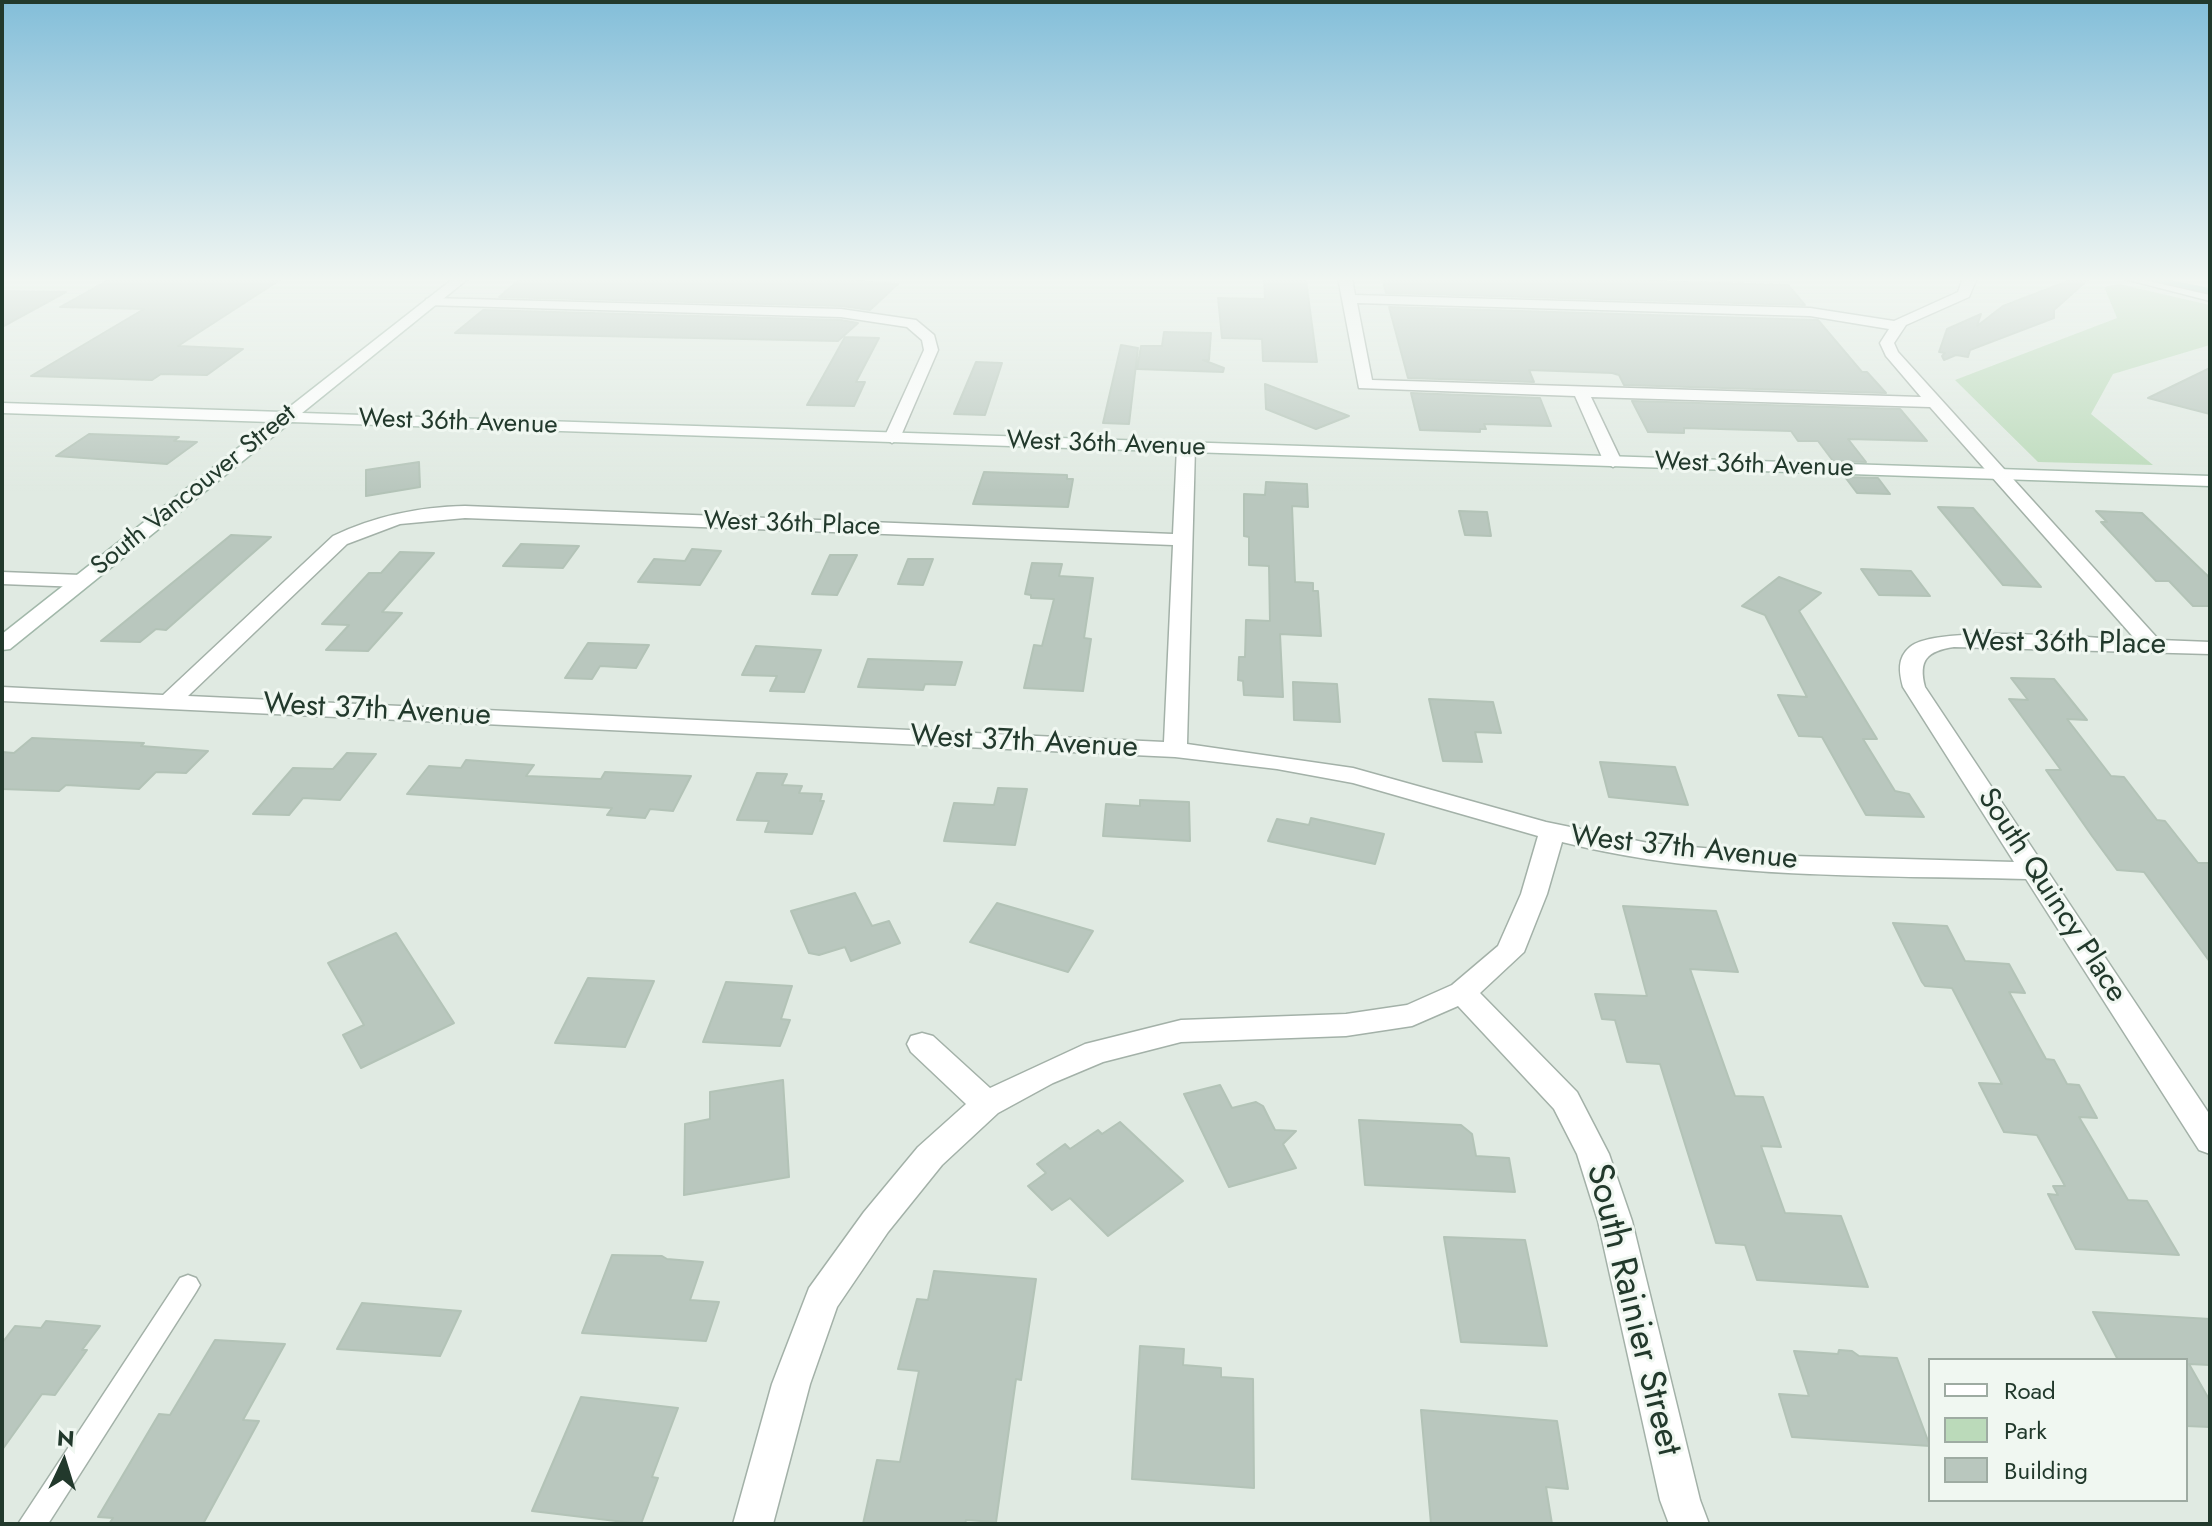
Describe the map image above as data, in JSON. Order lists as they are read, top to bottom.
{
  "streets": {
    "street": [
      "West 36th Avenue",
      "South Vancouver Street",
      "West 36th Place",
      "West 37th Avenue",
      "South Quincy Place",
      "South Rainier Street"
    ]
  },
  "crossings": [
    ["West 36th Avenue", "South Vancouver Street"],
    ["West 36th Place", "West 37th Avenue"],
    ["West 36th Place", "South Quincy Place"],
    ["West 37th Avenue", "South Quincy Place"]
  ],
  "legend": ["Road", "Park", "Building"],
  "north": "top"
}
